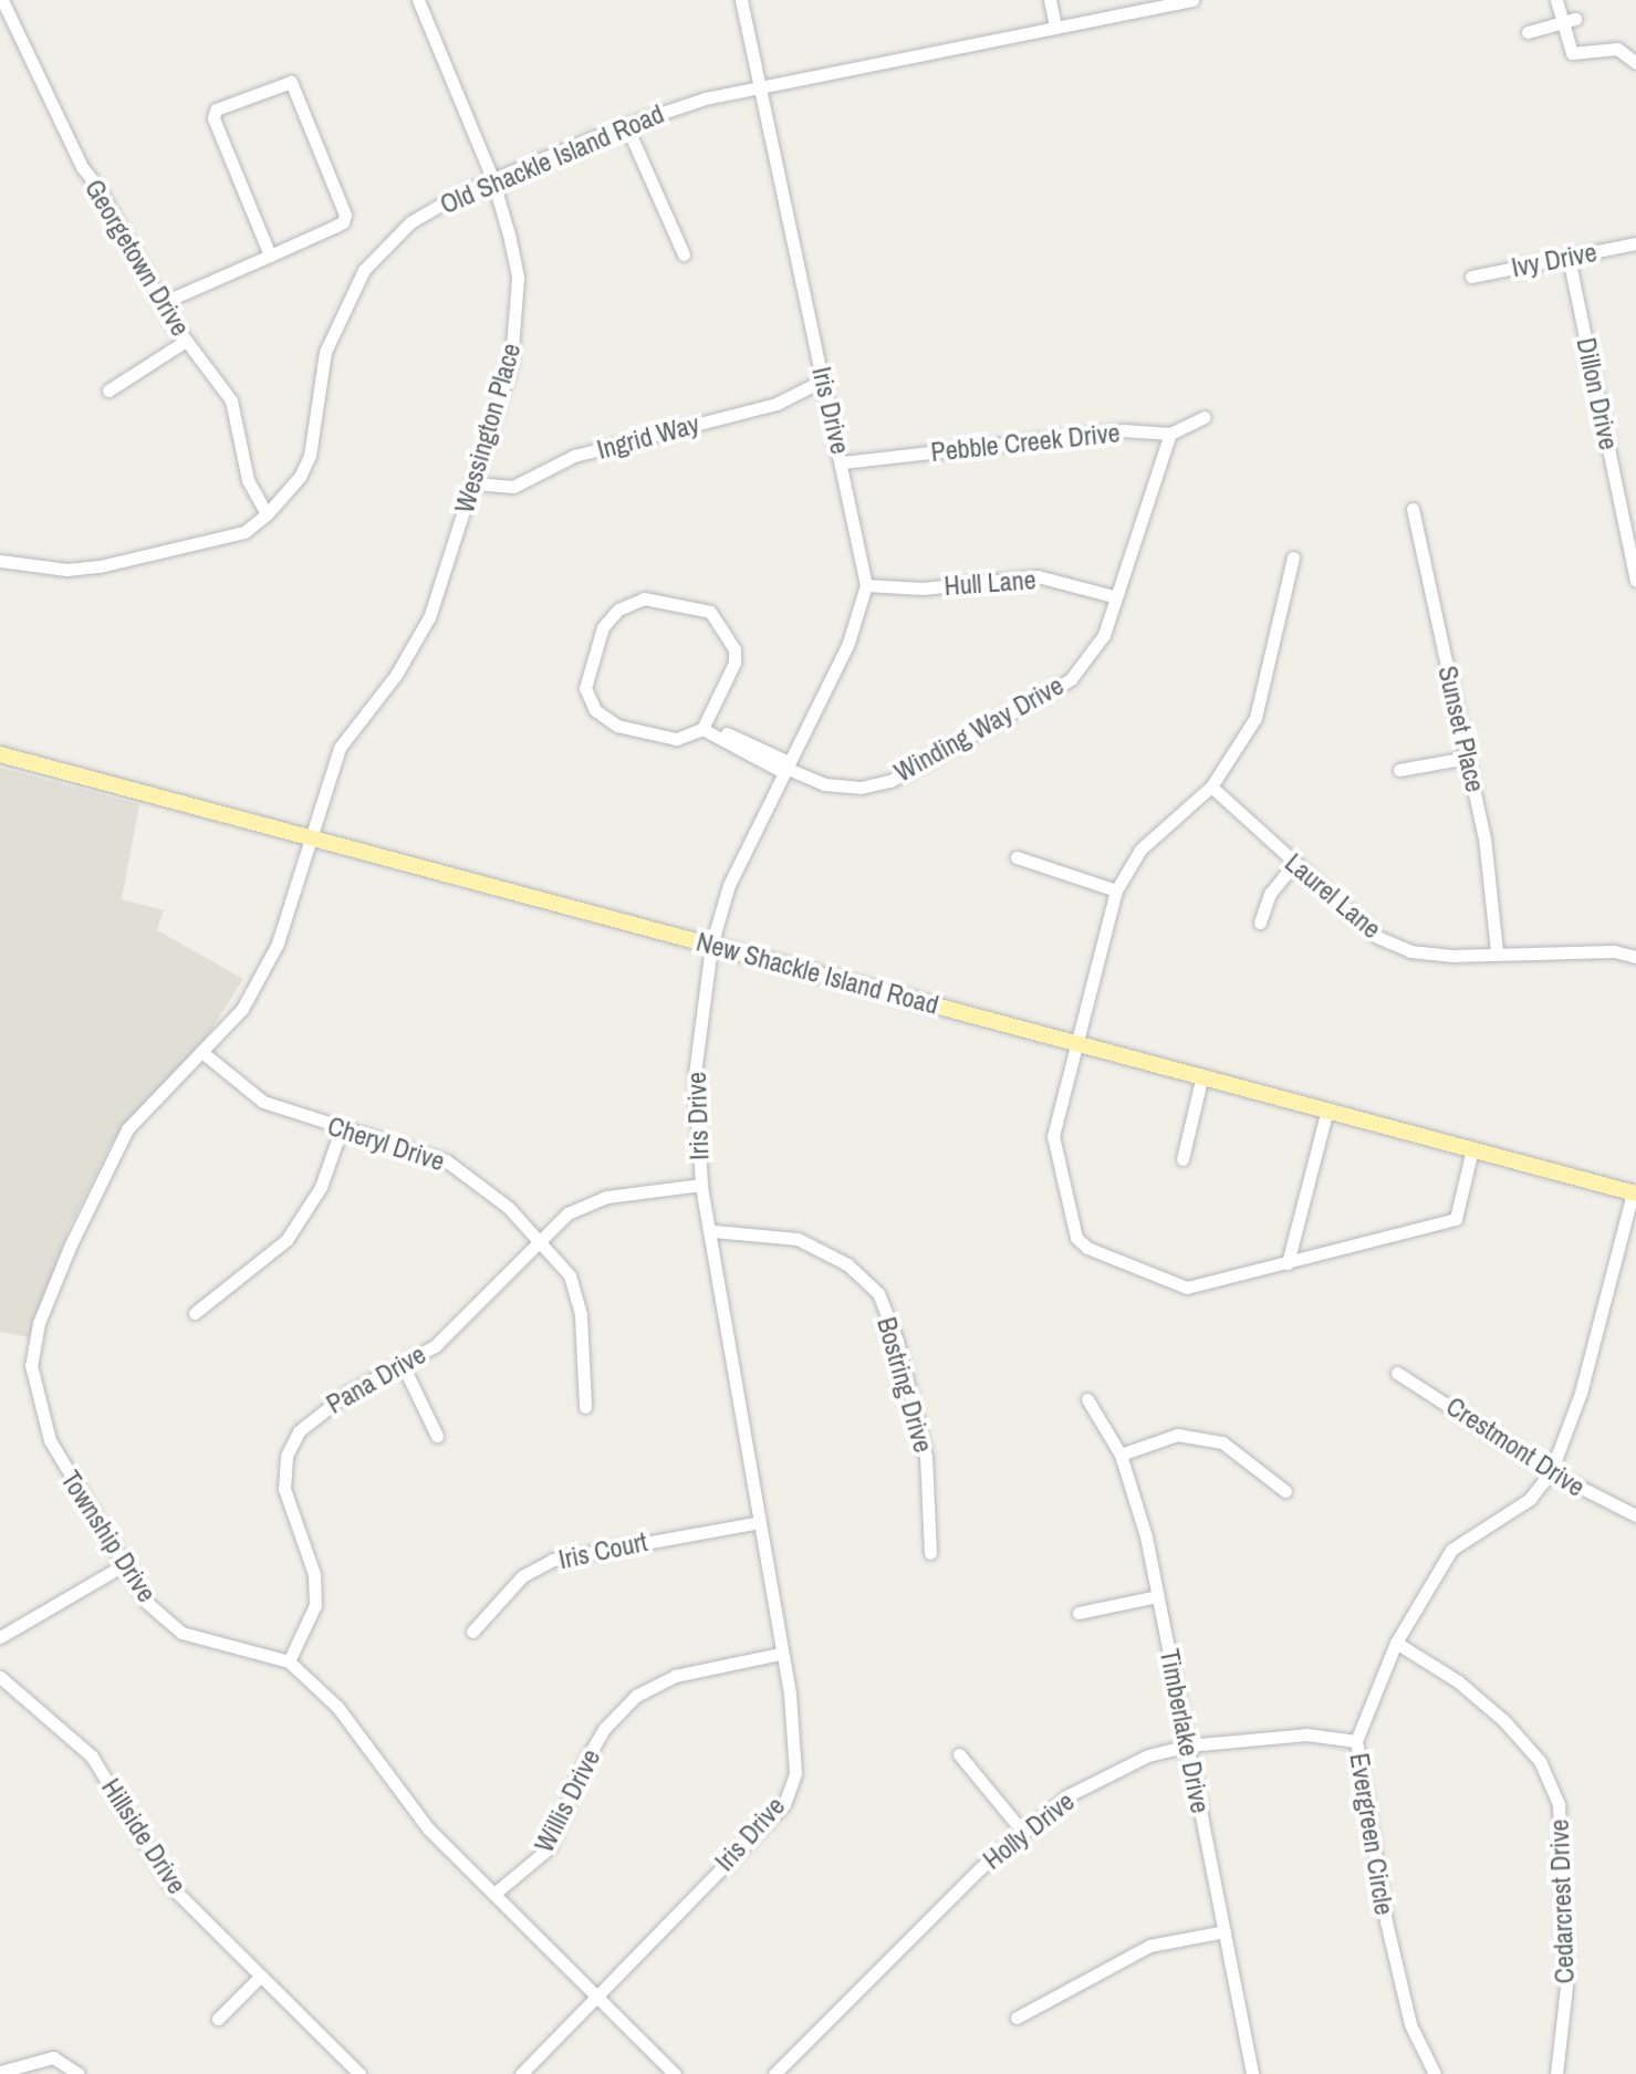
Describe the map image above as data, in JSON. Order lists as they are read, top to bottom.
{
  "streets": {
    "main road": ["New Shackle Island Road"],
    "street": [
      "Old Shackle Island Road",
      "Georgetown Drive",
      "Ivy Drive",
      "Dillon Drive",
      "Iris Drive",
      "Wessington Place",
      "Ingrid Way",
      "Pebble Creek Drive",
      "Hull Lane",
      "Winding Way Drive",
      "Sunset Place",
      "Laurel Lane",
      "Cheryl Drive",
      "Pana Drive",
      "Bostring Drive",
      "Crestmont Drive",
      "Township Drive",
      "Iris Court",
      "Timberlake Drive",
      "Willis Drive",
      "Holly Drive",
      "Evergreen Circle",
      "Hillside Drive",
      "Cedarcrest Drive"
    ]
  },
  "crossings": [
    ["Old Shackle Island Road", "Georgetown Drive"],
    ["Old Shackle Island Road", "Iris Drive"],
    ["Old Shackle Island Road", "Wessington Place"],
    ["Ivy Drive", "Dillon Drive"],
    ["Iris Drive", "Ingrid Way"],
    ["Iris Drive", "Pebble Creek Drive"],
    ["Iris Drive", "Hull Lane"],
    ["Iris Drive", "Winding Way Drive"],
    ["Iris Drive", "New Shackle Island Road"],
    ["Iris Drive", "Pana Drive"],
    ["Iris Drive", "Bostring Drive"],
    ["Iris Drive", "Township Drive"],
    ["Iris Drive", "Iris Court"],
    ["Iris Drive", "Willis Drive"],
    ["Wessington Place", "Ingrid Way"],
    ["Wessington Place", "New Shackle Island Road"],
    ["Wessington Place", "Township Drive"],
    ["Pebble Creek Drive", "Winding Way Drive"],
    ["Hull Lane", "Winding Way Drive"],
    ["Sunset Place", "Laurel Lane"],
    ["New Shackle Island Road", "Township Drive"],
    ["New Shackle Island Road", "Evergreen Circle"],
    ["Cheryl Drive", "Pana Drive"],
    ["Cheryl Drive", "Township Drive"],
    ["Pana Drive", "Township Drive"],
    ["Crestmont Drive", "Evergreen Circle"],
    ["Township Drive", "Willis Drive"],
    ["Timberlake Drive", "Holly Drive"],
    ["Holly Drive", "Evergreen Circle"],
    ["Evergreen Circle", "Cedarcrest Drive"]
  ]
}
